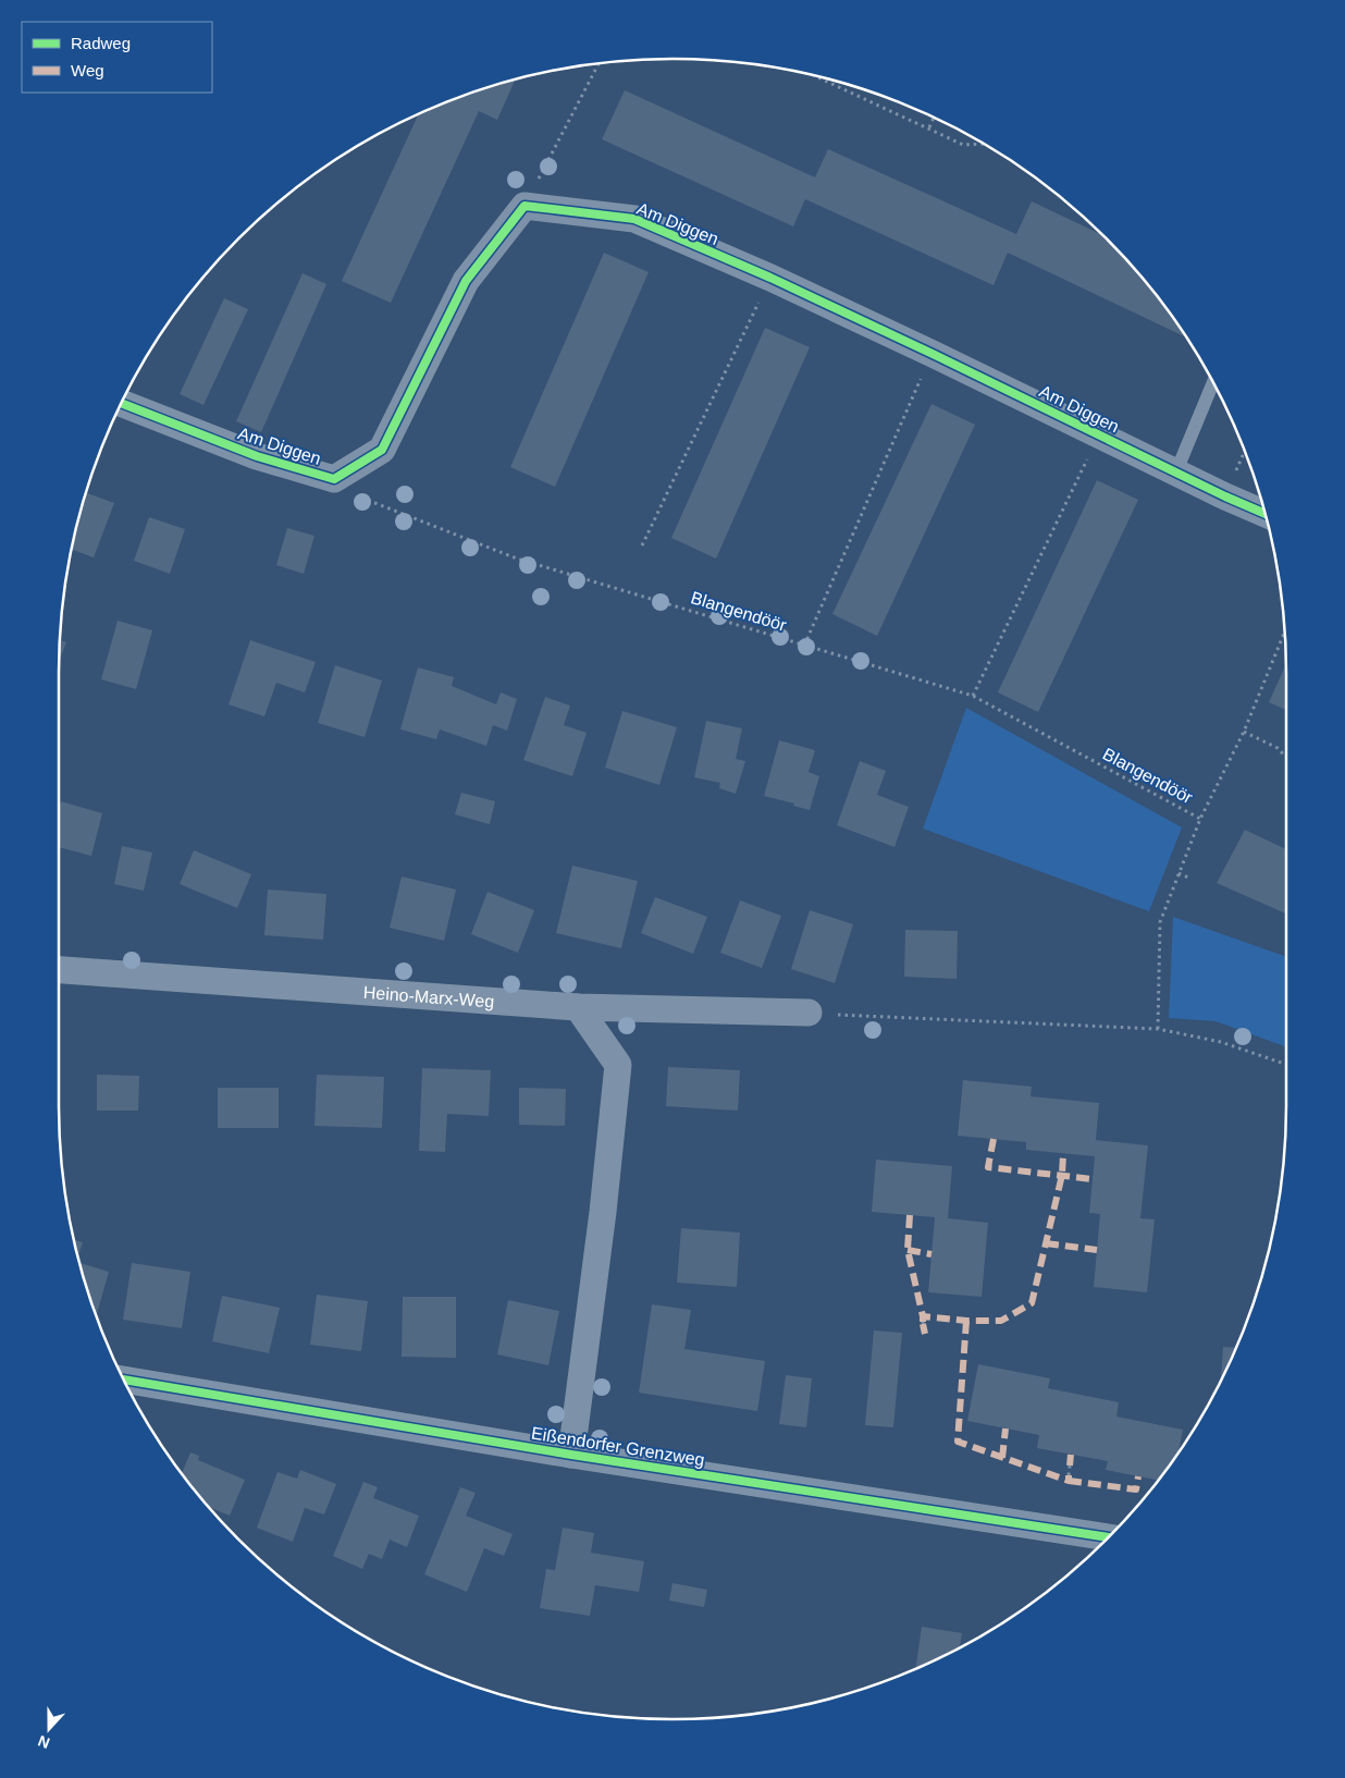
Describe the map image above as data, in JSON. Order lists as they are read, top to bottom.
{
  "streets": {
    "street": ["Am Diggen", "Heino-Marx-Weg", "Eißendorfer Grenzweg"],
    "path": ["Blangendöör"]
  },
  "crossings": [
    ["Heino-Marx-Weg", "Eißendorfer Grenzweg"]
  ],
  "legend": ["Radweg", "Weg"],
  "north": "bottom"
}
